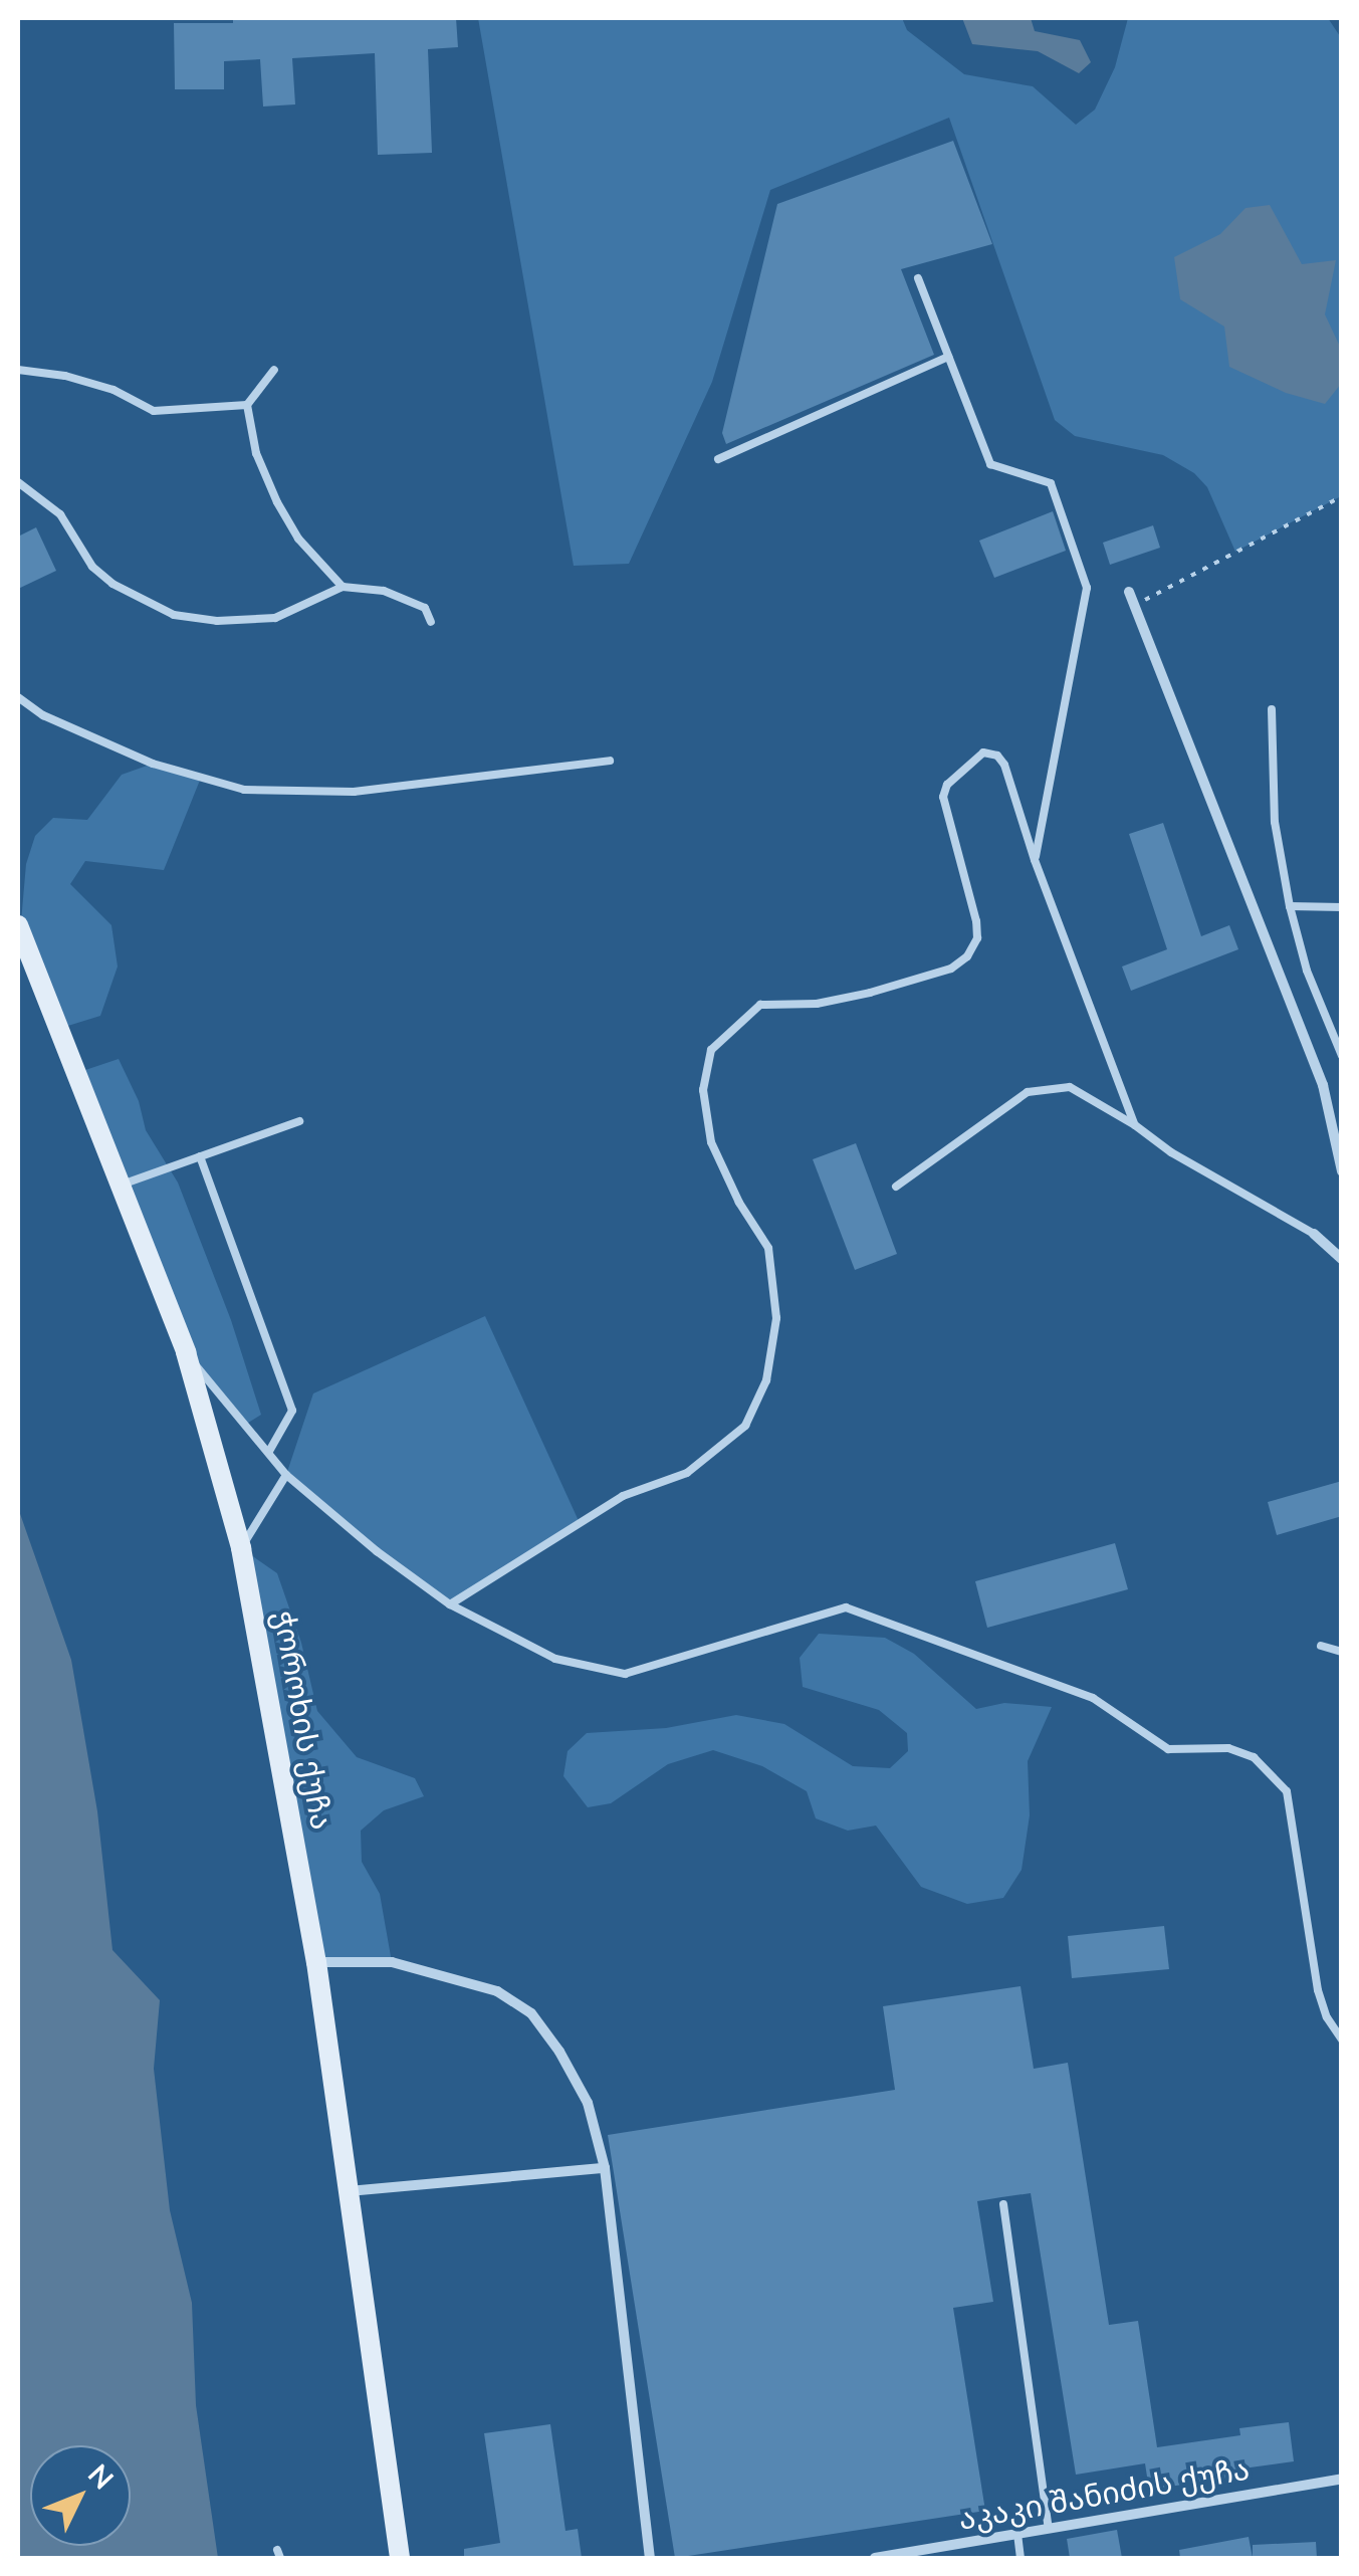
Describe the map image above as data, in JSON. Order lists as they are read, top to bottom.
{
  "streets": {
    "street": ["ჭოროხის ქუჩა", "აკაკი შანიძის ქუჩა"]
  },
  "north": "top right"
}
